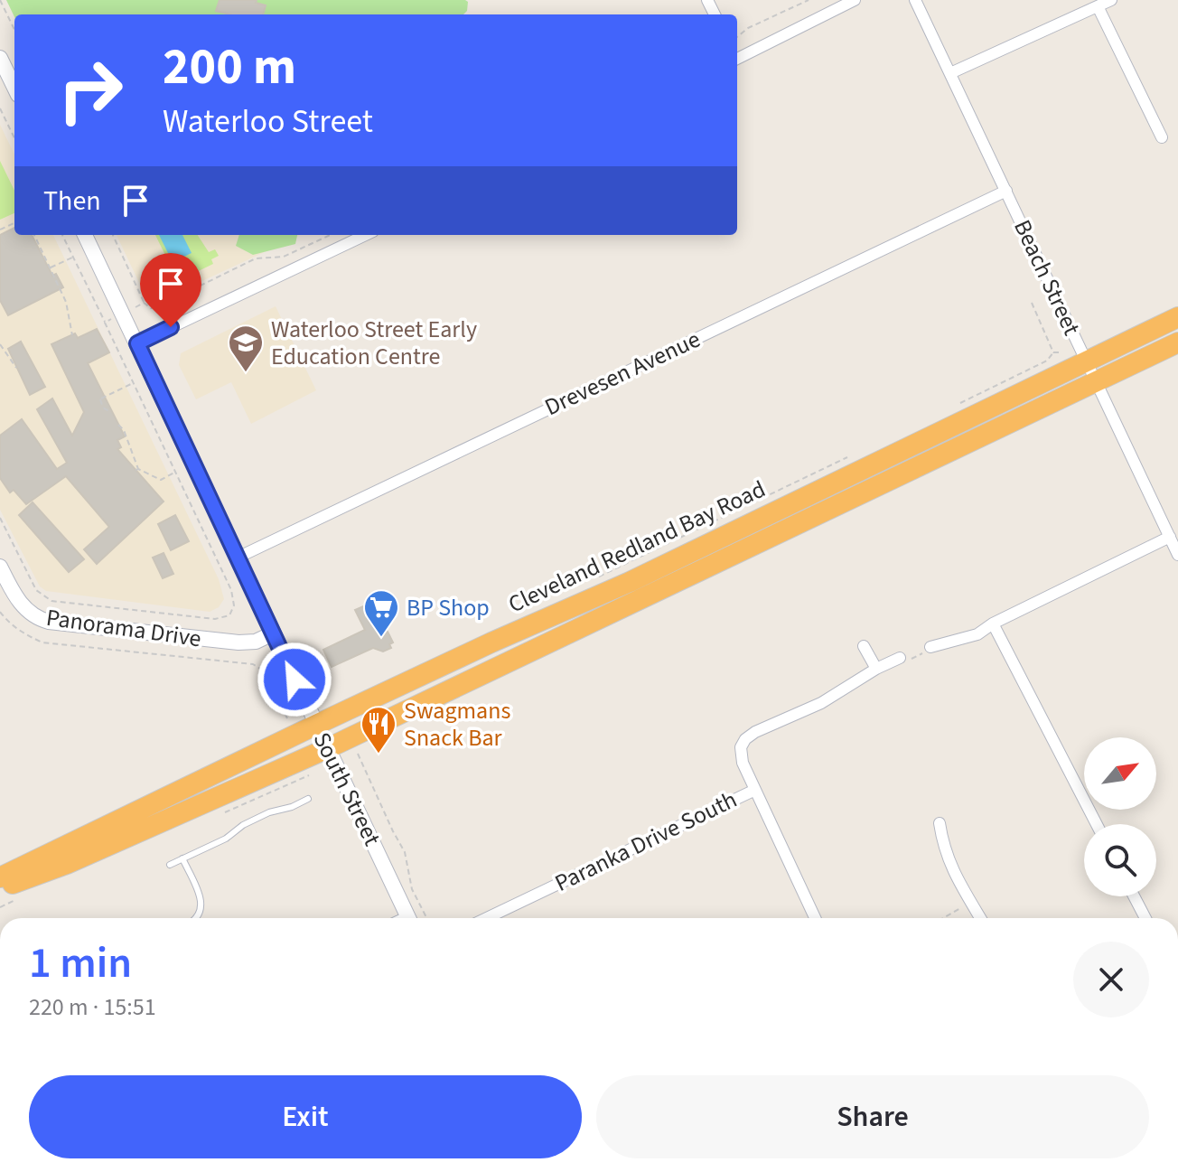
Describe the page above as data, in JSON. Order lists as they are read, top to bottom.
{
  "streets": {
    "highway": ["Cleveland Redland Bay Road"],
    "street": [
      "Beach Street",
      "Drevesen Avenue",
      "Panorama Drive",
      "South Street",
      "Paranka Drive South"
    ]
  },
  "crossings": [
    ["Beach Street", "Drevesen Avenue"],
    ["Beach Street", "Cleveland Redland Bay Road"],
    ["Drevesen Avenue", "South Street"],
    ["Cleveland Redland Bay Road", "South Street"],
    ["Panorama Drive", "South Street"]
  ],
  "places": {
    "school or university": ["Waterloo Street Early Education Centre"],
    "supermarket": ["BP Shop"],
    "restaurant": ["Swagmans Snack Bar"]
  },
  "north": "top right",
  "page": {
    "turn": ["200 m", "Waterloo Street"],
    "then": "Then",
    "heading": ["1 min", "220 m · 15:51"],
    "buttons": ["Exit", "Share"]
  }
}
